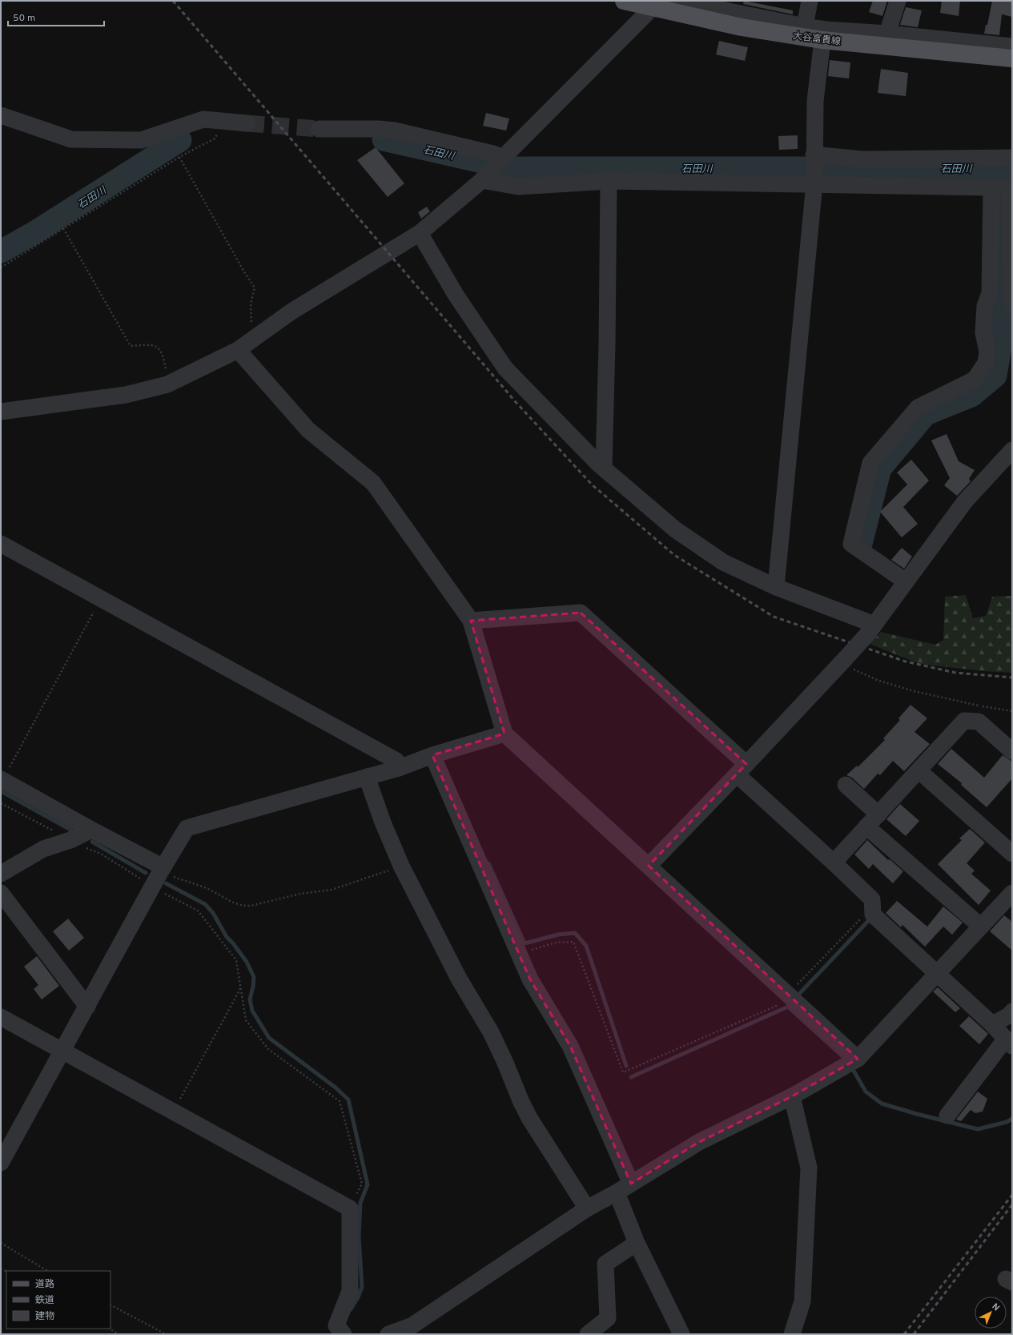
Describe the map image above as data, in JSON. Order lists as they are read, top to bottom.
{
  "streets": {
    "main road": ["大谷富貴線"]
  },
  "water": ["石田川"],
  "legend": ["道路", "鉄道", "建物"],
  "scale_bar": "50 m",
  "north": "top right"
}
